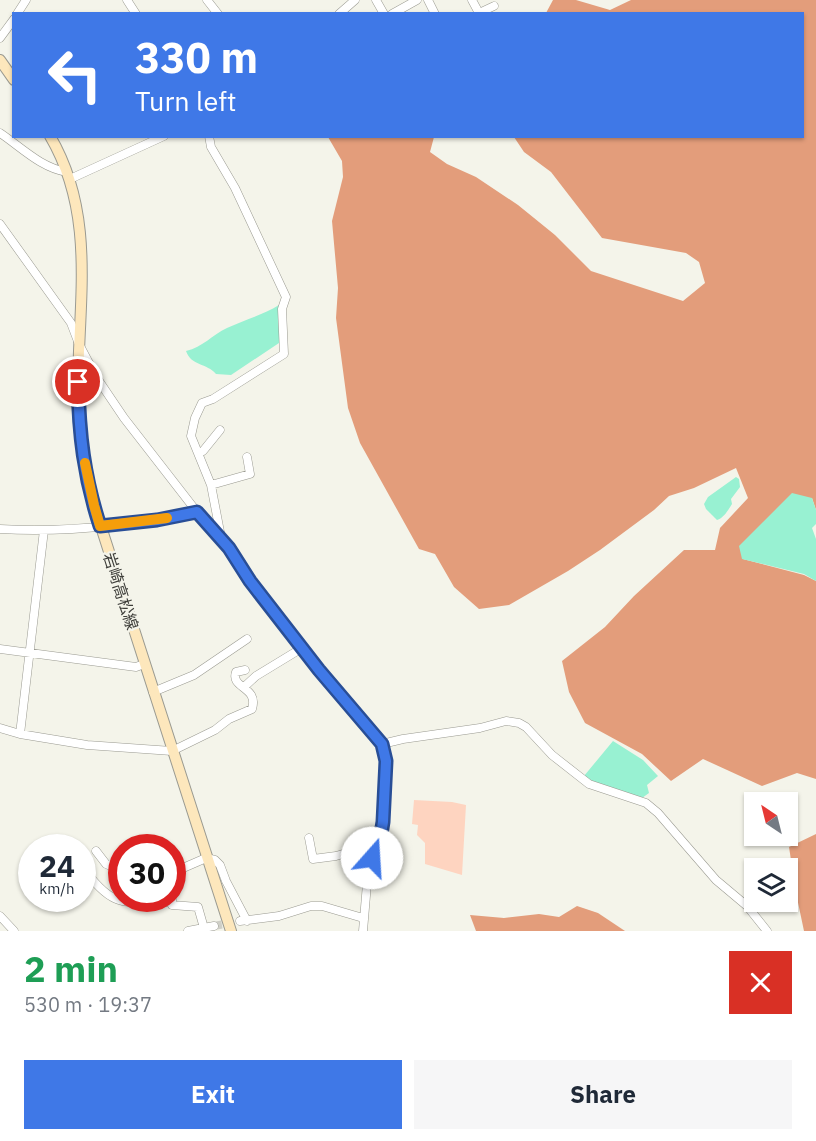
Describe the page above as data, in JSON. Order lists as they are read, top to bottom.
{
  "streets": {
    "main road": ["岩崎高松線"]
  },
  "north": "top left",
  "page": {
    "turn": ["330 m", "Turn left"],
    "speed": "24 km/h",
    "limit": "30",
    "heading": ["2 min", "530 m · 19:37"],
    "buttons": ["Exit", "Share"]
  }
}
